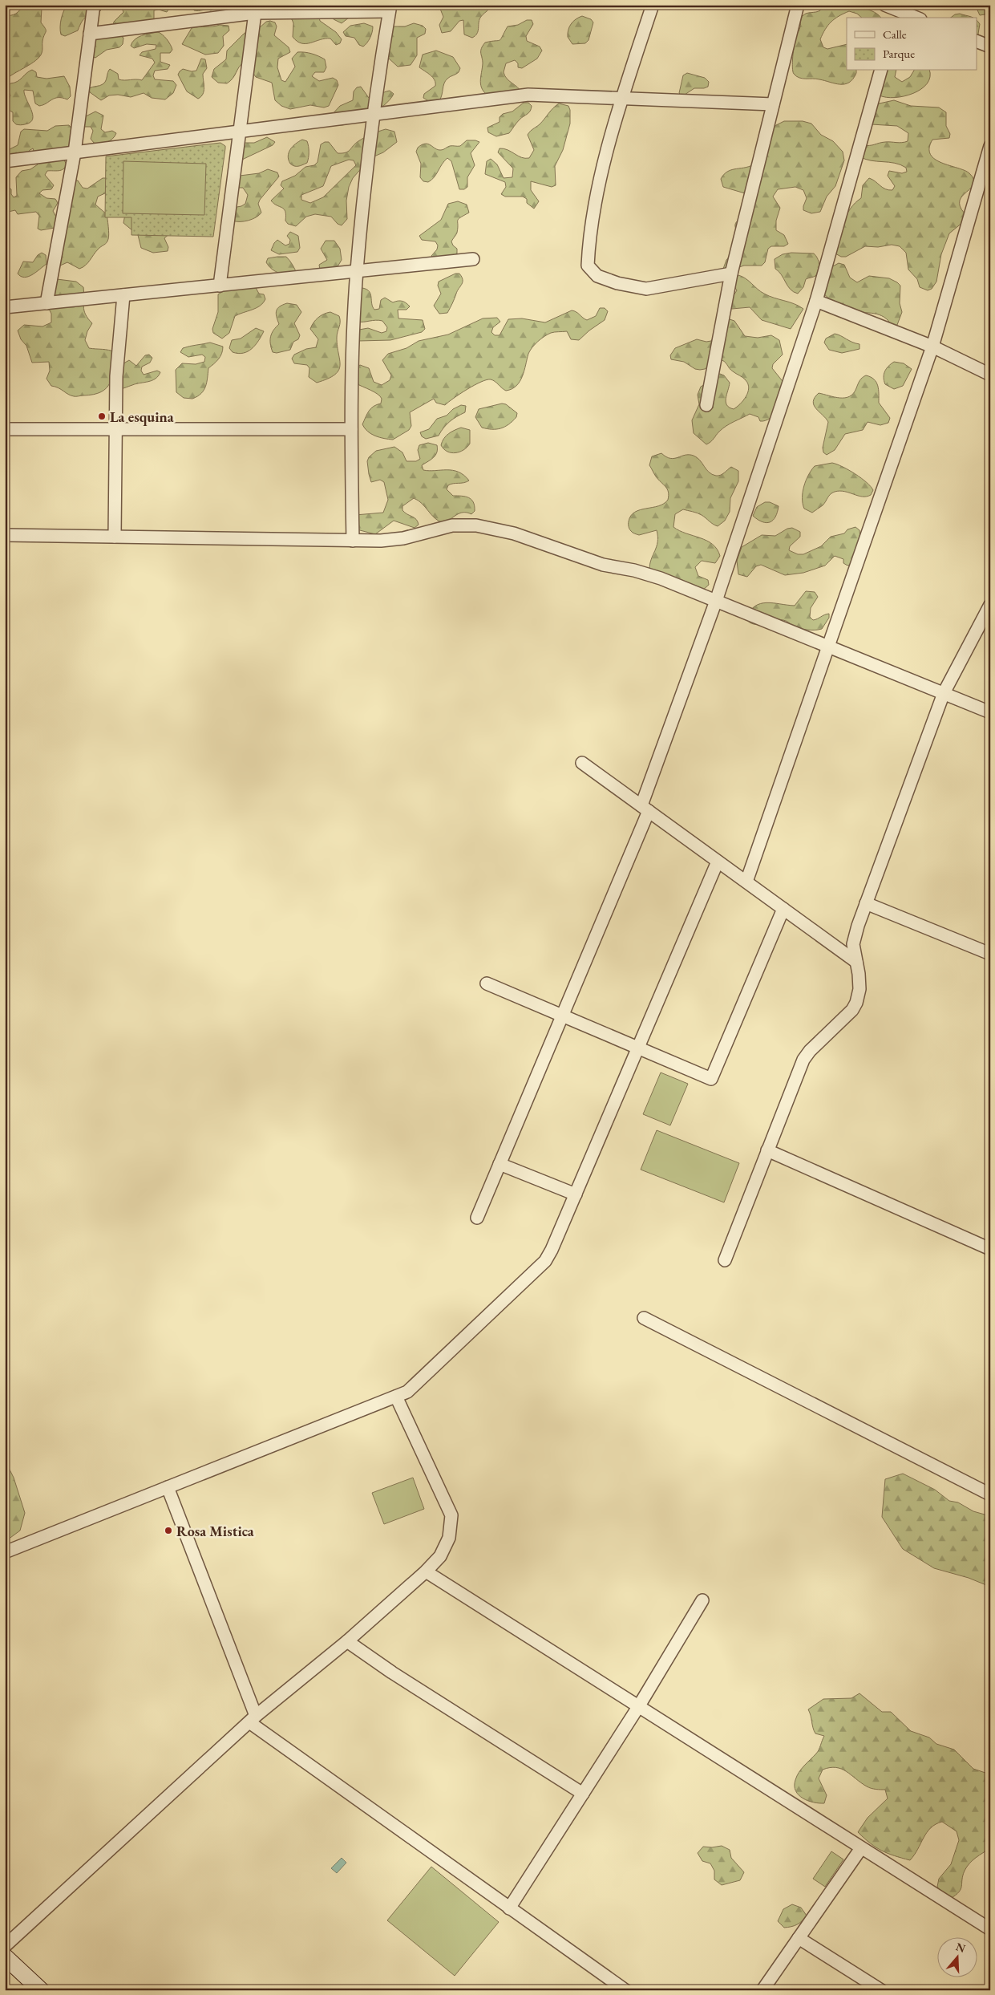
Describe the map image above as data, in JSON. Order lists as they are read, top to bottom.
{
  "places": ["La esquina", "Rosa Mistica"],
  "legend": ["Calle", "Parque"],
  "north": "top"
}
